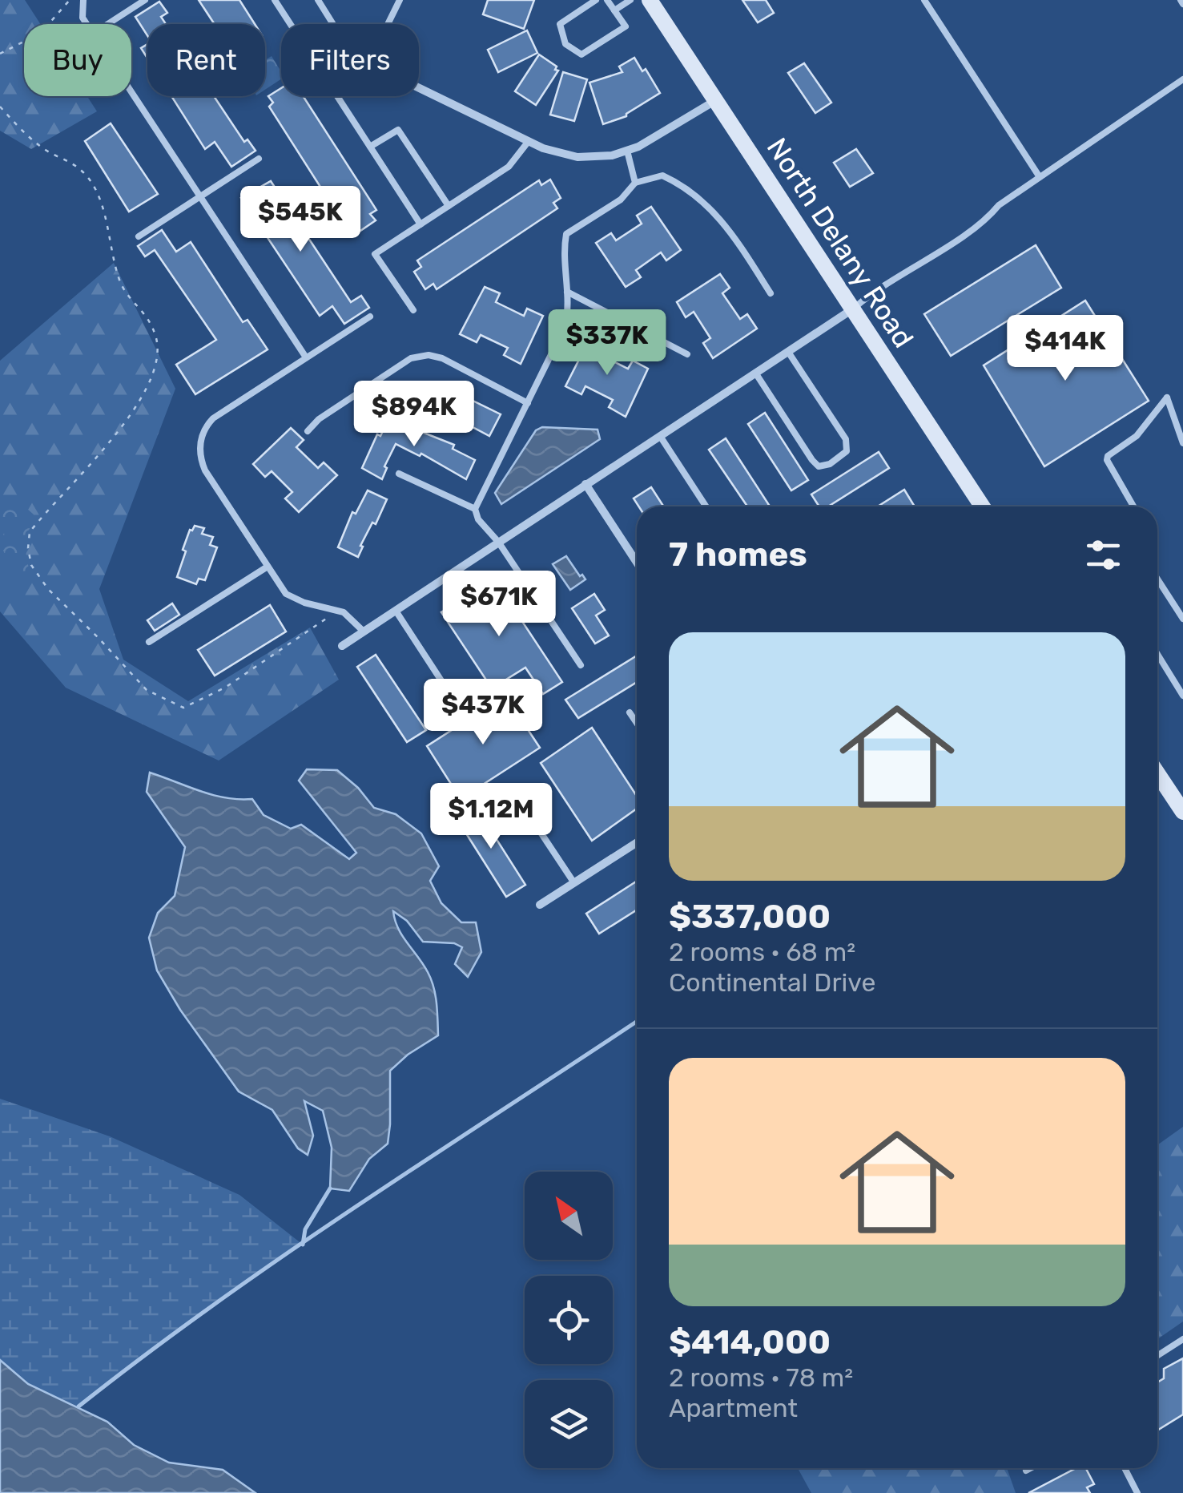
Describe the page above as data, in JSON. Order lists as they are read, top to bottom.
{
  "streets": {
    "street": ["North Delany Road"]
  },
  "north": "top left",
  "page": {
    "chip": ["Buy", "Rent", "Filters"],
    "price": [
      "$545K",
      "$337K",
      "$414K",
      "$894K",
      "$671K",
      "$437K",
      "$1.12M"
    ],
    "heading": "7 homes",
    "list": [
      {
        "name": "$337,000",
        "note": "2 rooms · 68 m² · Continental Drive"
      },
      {
        "name": "$414,000",
        "note": "2 rooms · 78 m² · Apartment"
      }
    ]
  }
}
